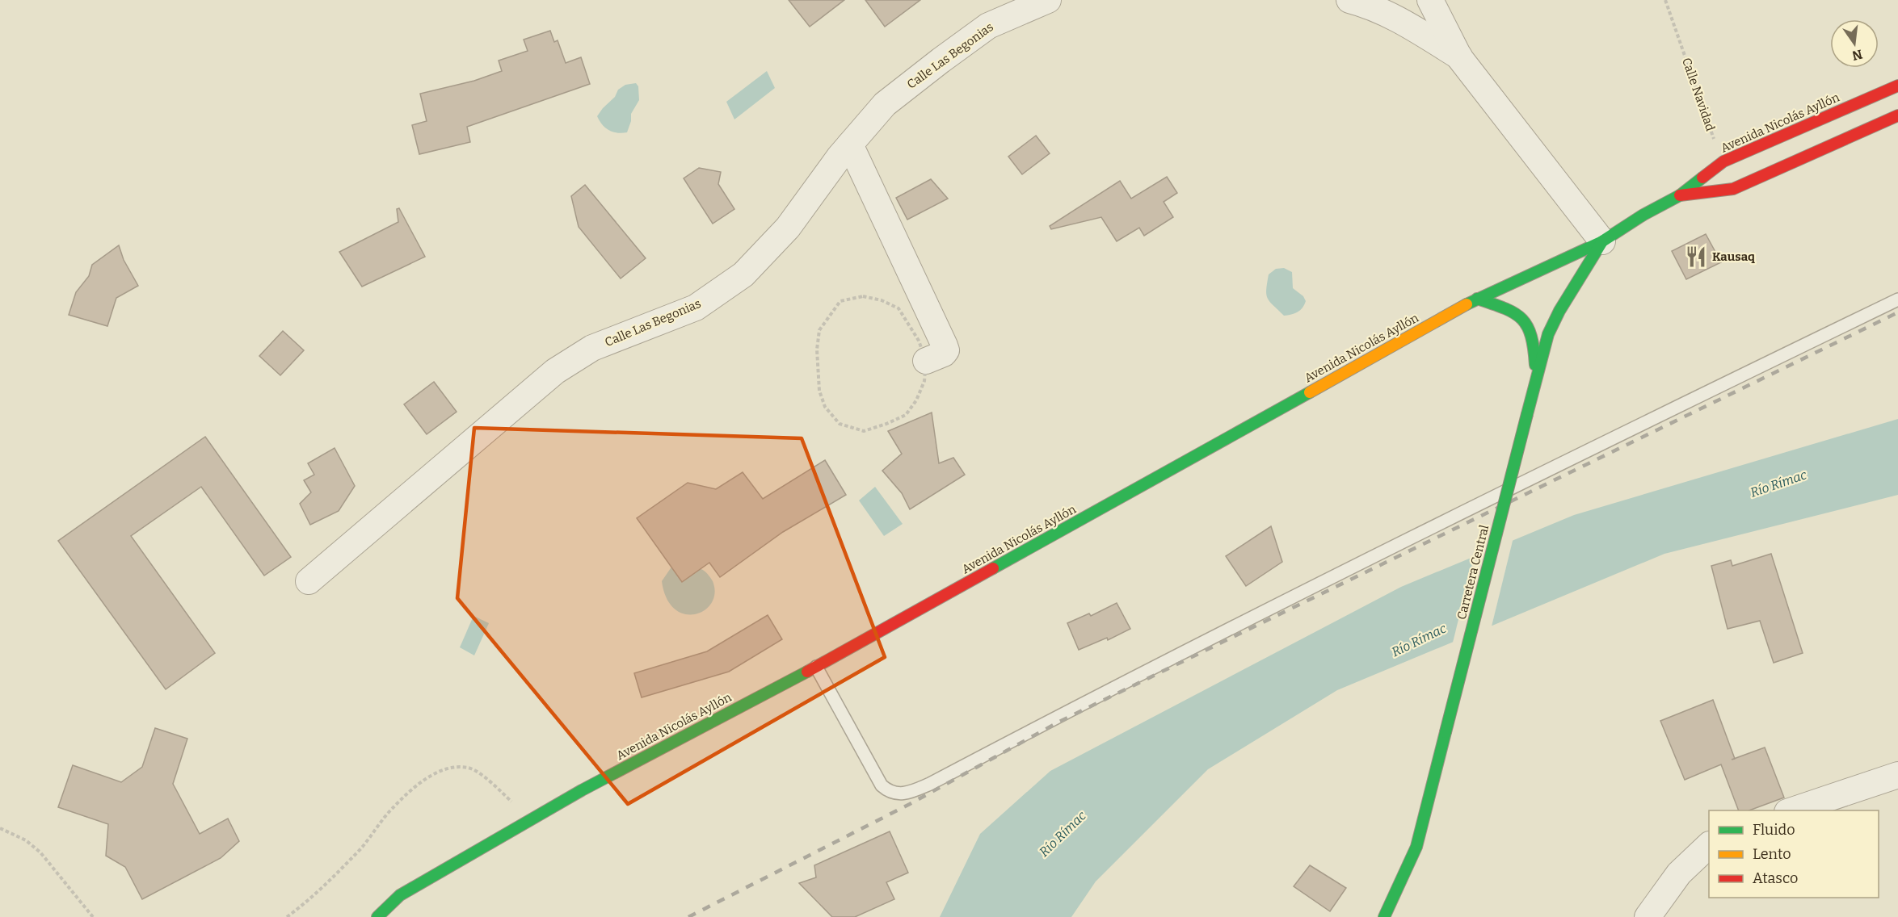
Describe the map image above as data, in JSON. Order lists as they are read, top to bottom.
{
  "streets": {
    "main road": ["Avenida Nicolás Ayllón", "Carretera Central"],
    "street": ["Calle Las Begonias"],
    "path": ["Calle Navidad"]
  },
  "crossings": [
    ["Calle Navidad", "Avenida Nicolás Ayllón"],
    ["Avenida Nicolás Ayllón", "Carretera Central"]
  ],
  "water": ["Río Rímac"],
  "places": {
    "restaurant": ["Kausaq"]
  },
  "legend": ["Fluido", "Lento", "Atasco"],
  "north": "bottom"
}
